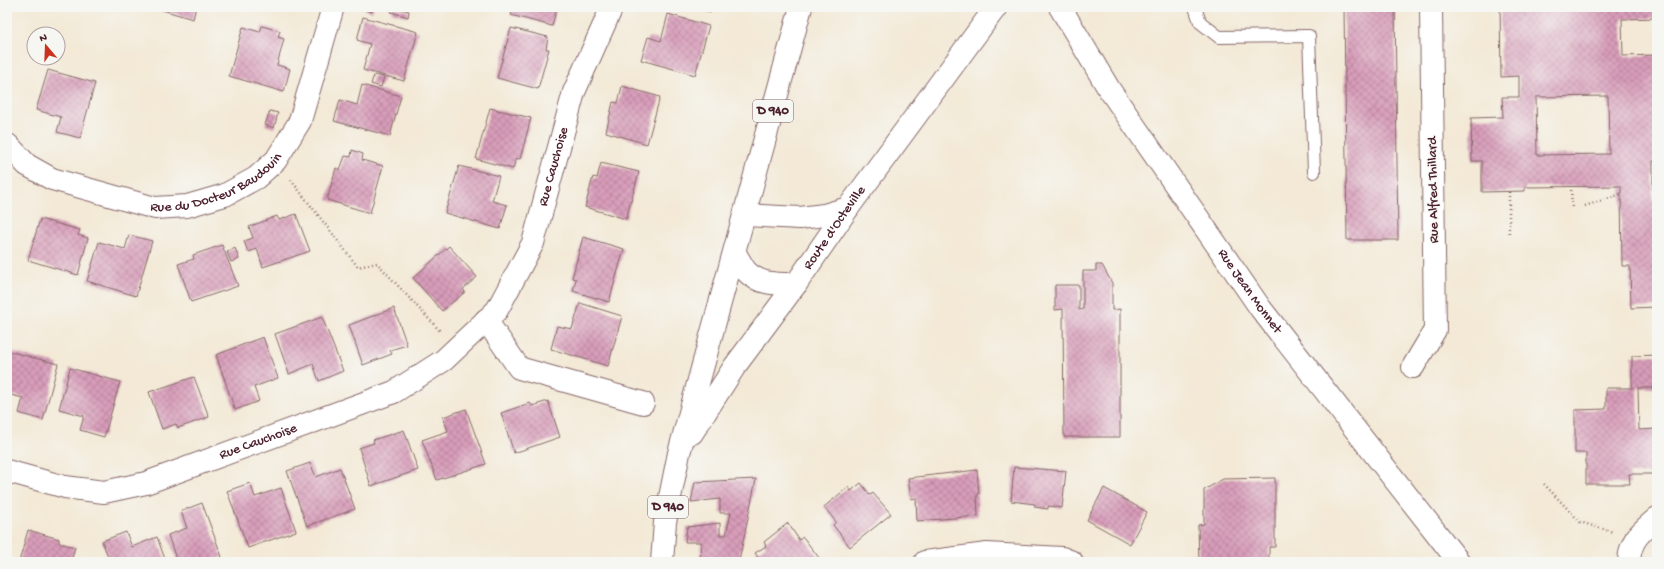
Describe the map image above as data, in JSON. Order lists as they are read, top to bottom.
{
  "streets": {
    "street": [
      "D 940",
      "Rue Cauchoise",
      "Rue du Docteur Baudouin",
      "Rue Alfred Thillard",
      "Route d'Octeville",
      "Rue Jean Monnet"
    ]
  },
  "north": "top"
}
